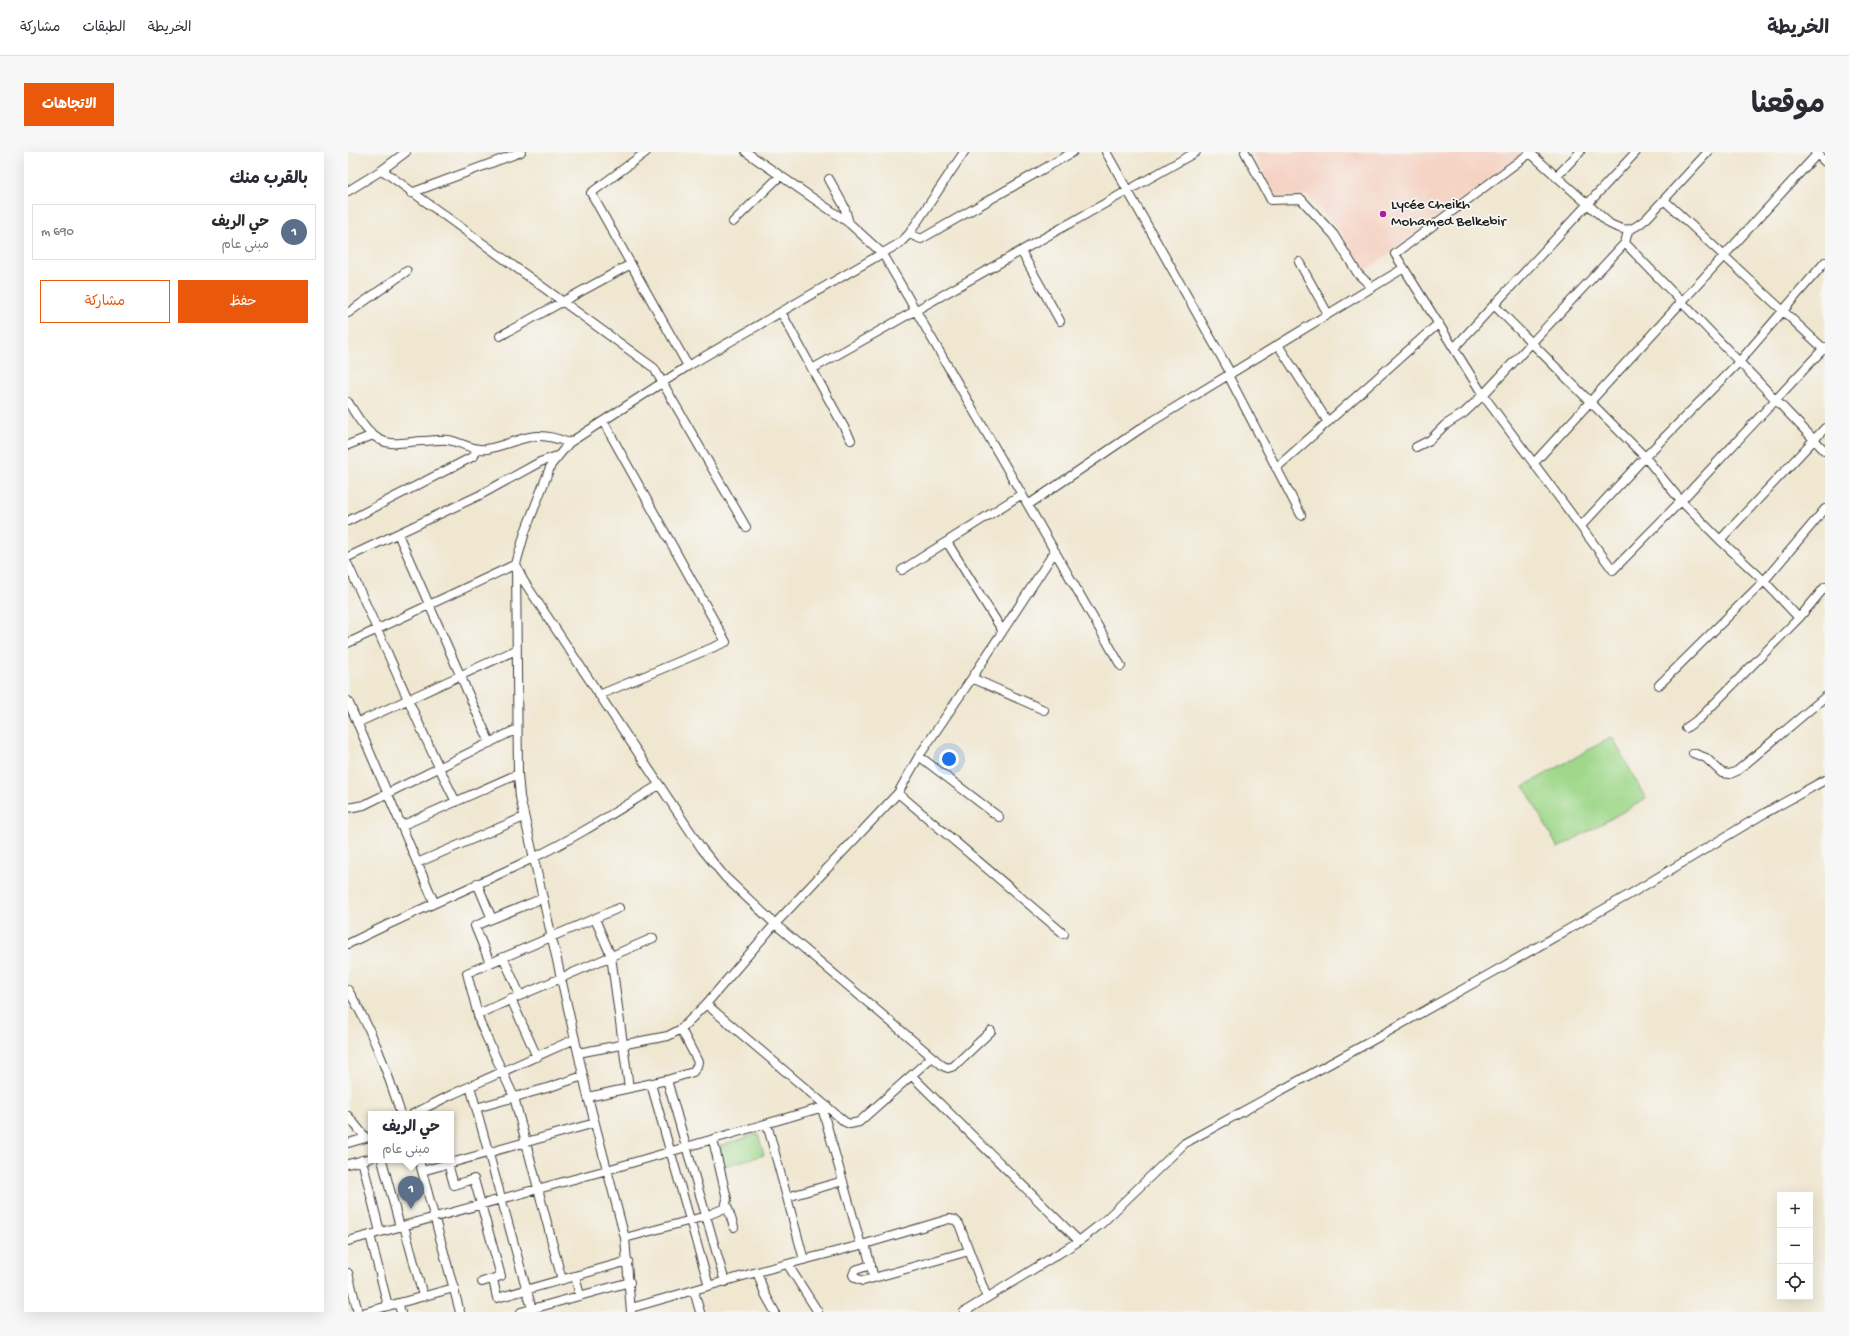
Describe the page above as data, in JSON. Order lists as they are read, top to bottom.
{
  "places": ["Lycée Cheikh Mohamed Belkebir"],
  "page": {
    "header": "الخريطة",
    "nav": ["الخريطة", "الطبقات", "مشاركة"],
    "title": "موقعنا",
    "buttons": [
      "الاتجاهات",
      ["حفظ", "مشاركة"]
    ],
    "heading": "بالقرب منك",
    "list": [
      {
        "mark": "1",
        "name": "حي الريف",
        "note": "مبنى عام",
        "value": "690 m"
      }
    ],
    "popup": ["حي الريف", "مبنى عام"],
    "pins": "1",
    "map_buttons": ["+", "−"]
  }
}
